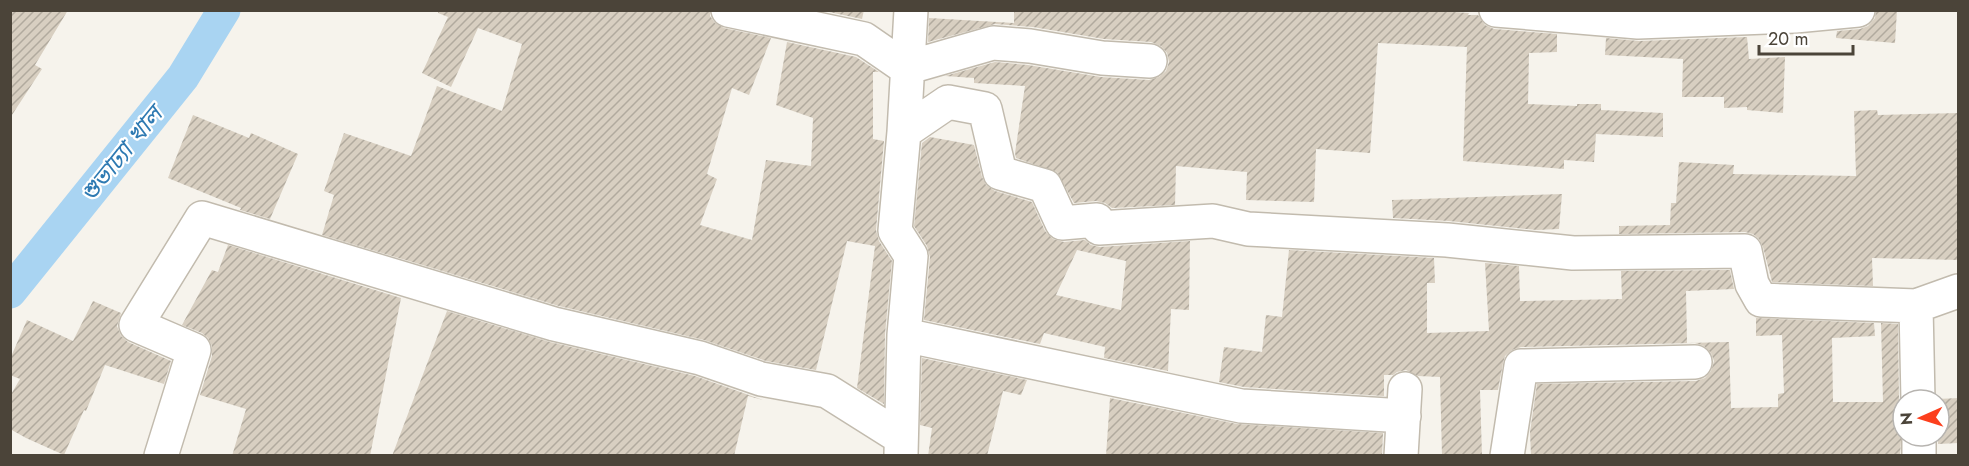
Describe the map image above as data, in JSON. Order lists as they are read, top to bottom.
{
  "water": ["শুভাঢ্যা খাল"],
  "scale_bar": "20 m",
  "north": "left"
}
